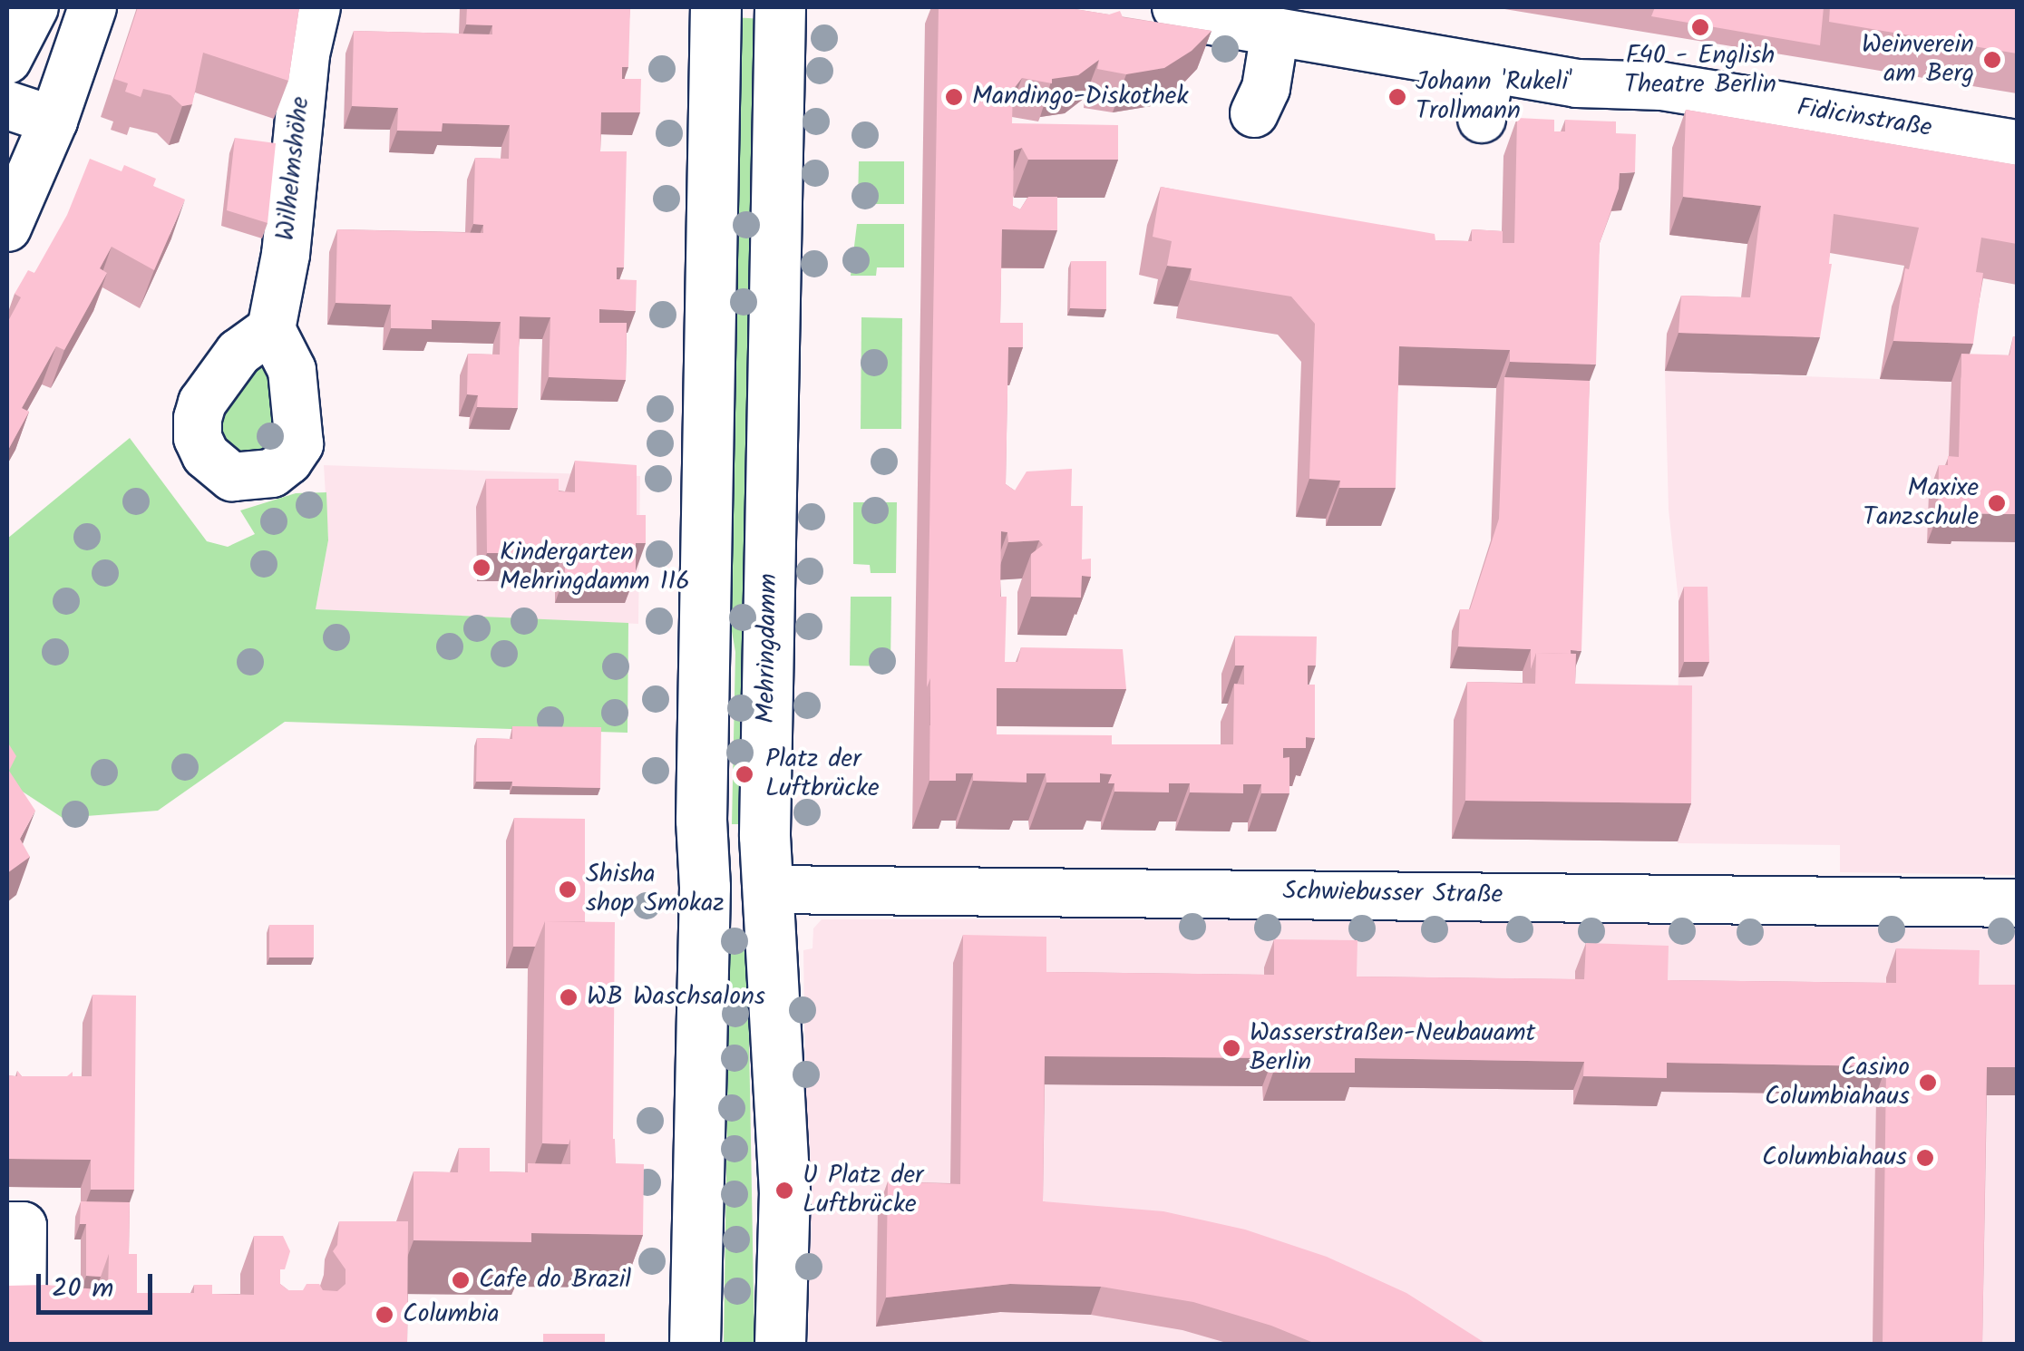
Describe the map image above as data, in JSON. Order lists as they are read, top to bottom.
{
  "streets": {
    "main road": ["Mehringdamm"],
    "street": ["Fidicinstraße", "Wilhelmshöhe", "Schwiebusser Straße"]
  },
  "crossings": [
    ["Mehringdamm", "Schwiebusser Straße"]
  ],
  "places": [
    "F40 - English Theatre Berlin",
    "Weinverein am Berg",
    "Mandingo-Diskothek",
    "Johann 'Rukeli' Trollmann",
    "Maxixe Tanzschule",
    "Kindergarten Mehringdamm 116",
    "Platz der Luftbrücke",
    "Shisha shop Smokaz",
    "WB Waschsalons",
    "Wasserstraßen-Neubauamt Berlin",
    "Casino Columbiahaus",
    "Columbiahaus",
    "U Platz der Luftbrücke",
    "Cafe do Brazil",
    "Columbia"
  ],
  "scale_bar": "20 m"
}
